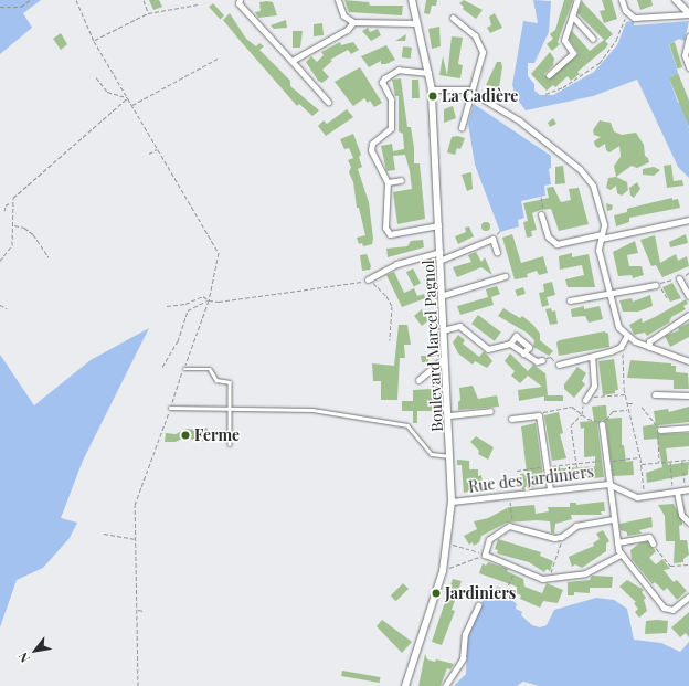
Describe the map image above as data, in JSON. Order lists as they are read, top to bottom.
{
  "streets": {
    "street": ["Boulevard Marcel Pagnol", "Rue des Jardiniers"]
  },
  "crossings": [
    ["Boulevard Marcel Pagnol", "Rue des Jardiniers"]
  ],
  "places": ["La Cadière", "Ferme", "Jardiniers"],
  "north": "bottom left"
}
